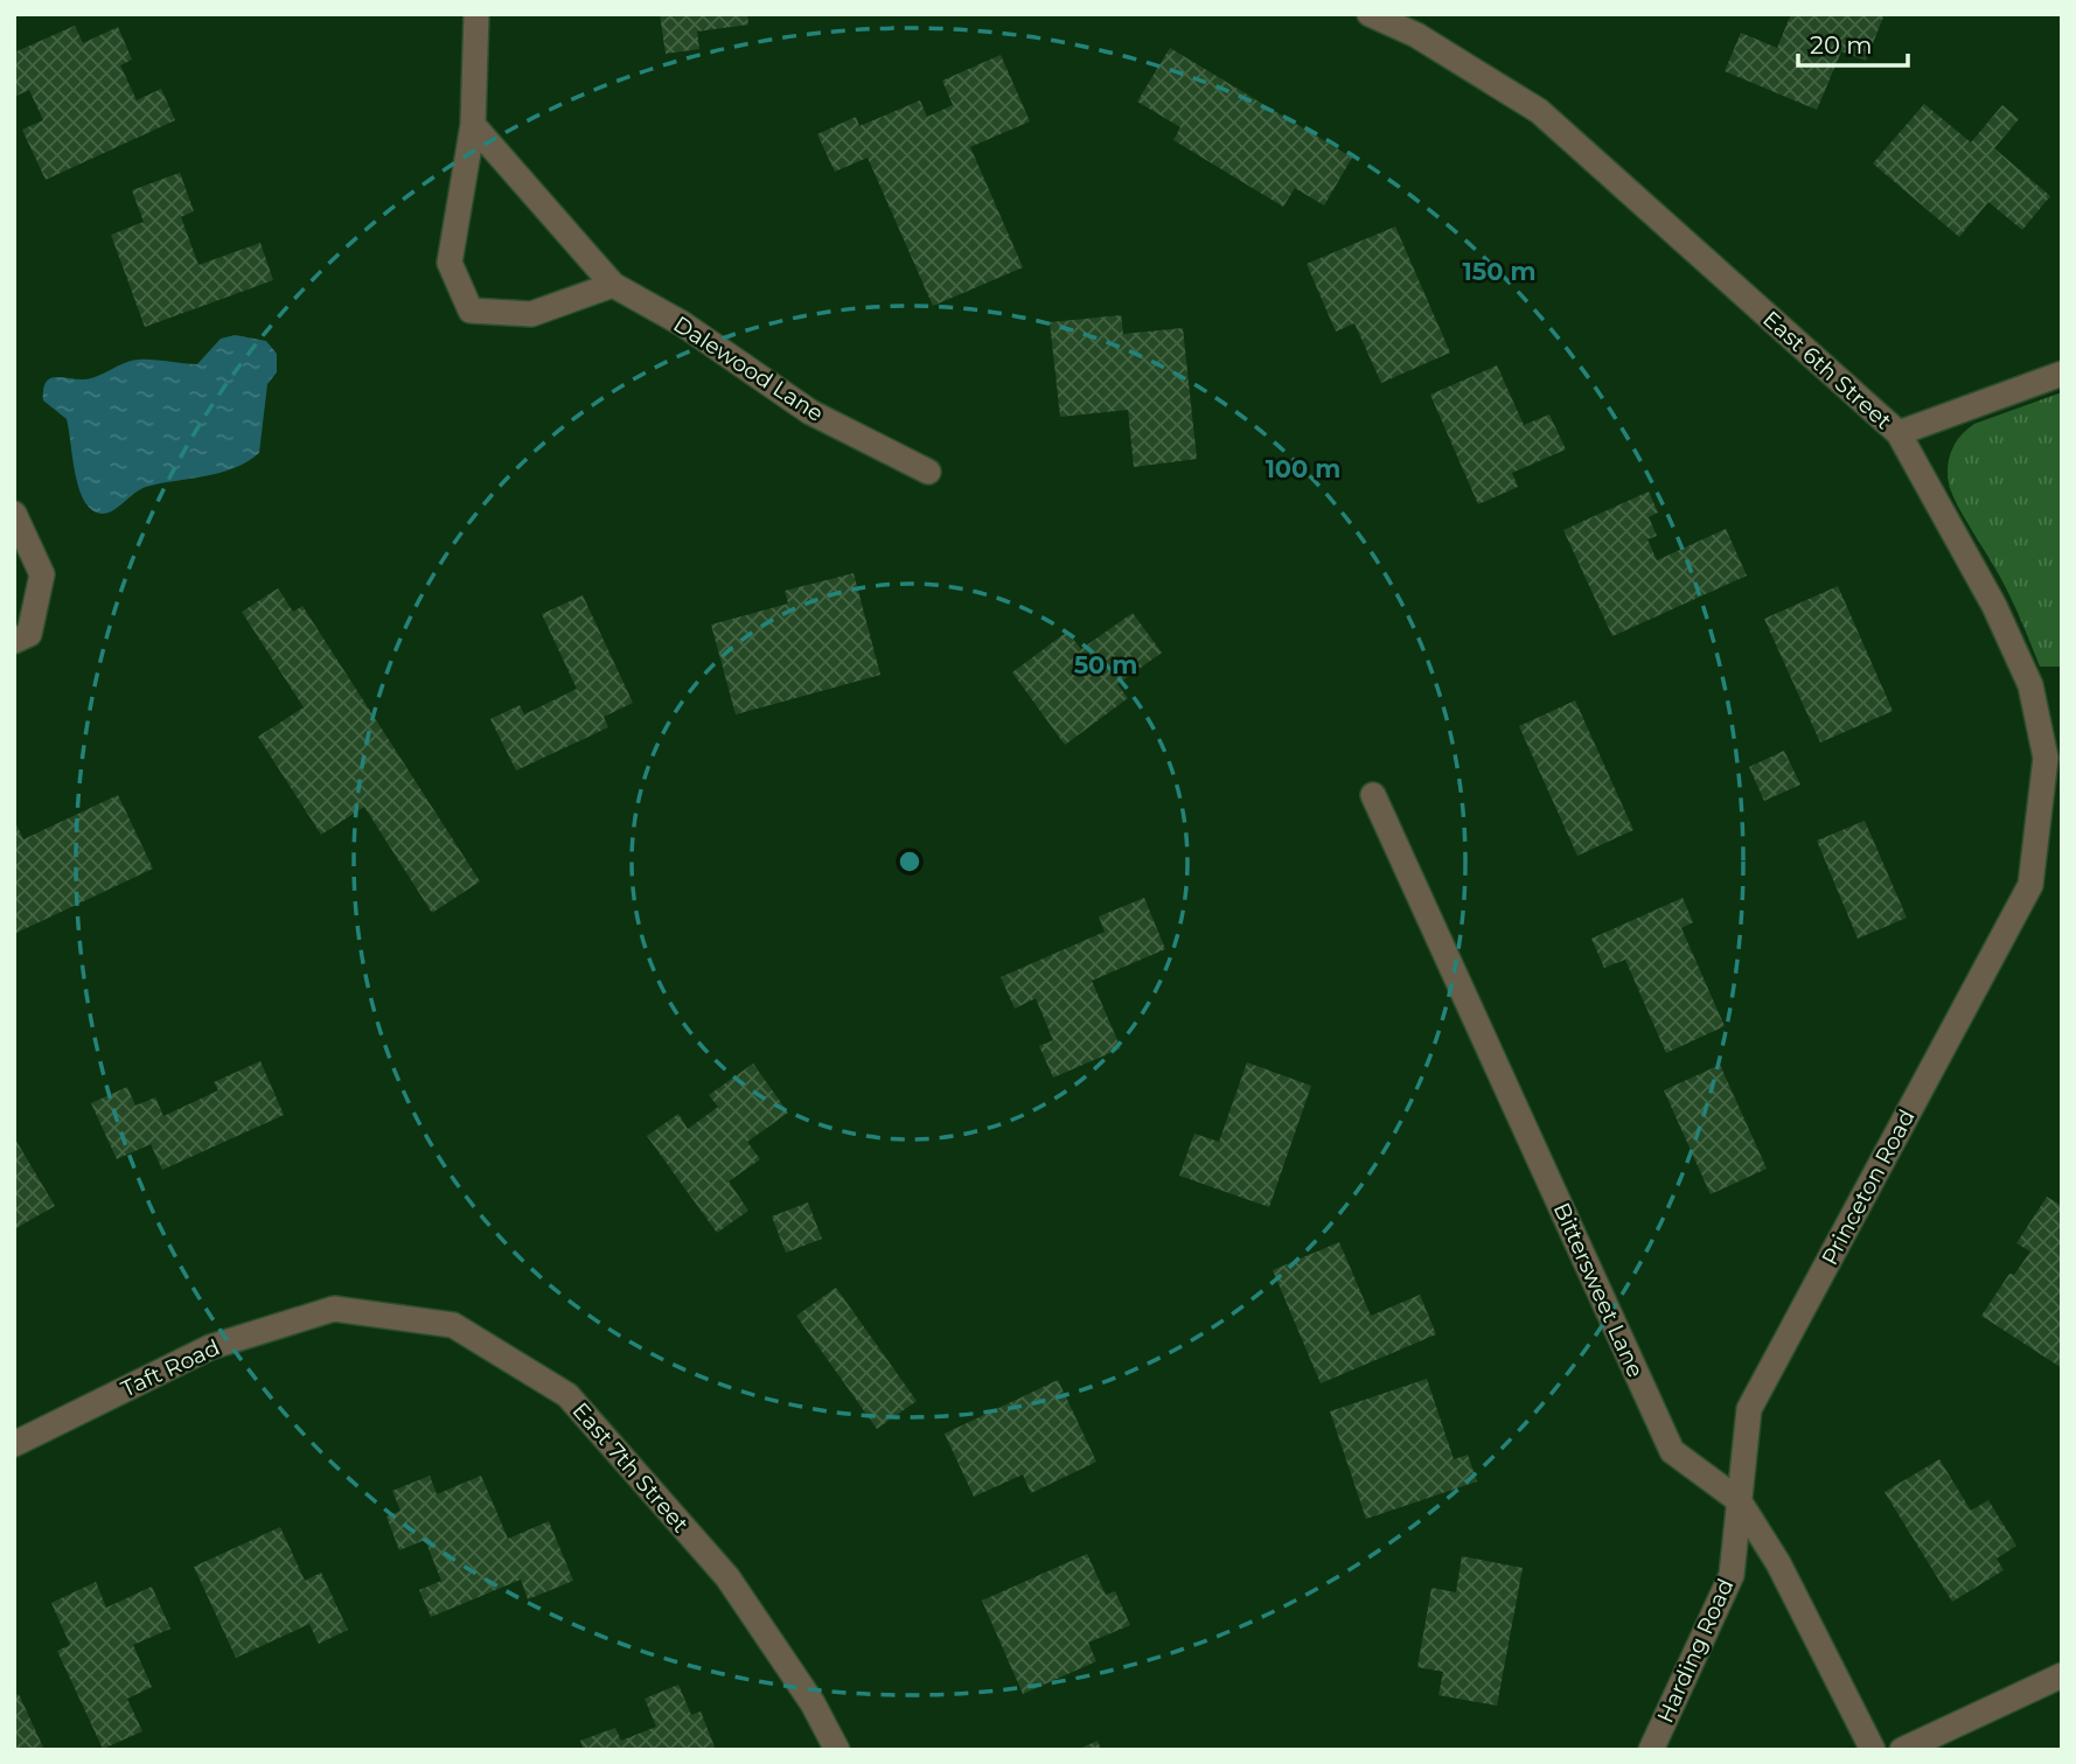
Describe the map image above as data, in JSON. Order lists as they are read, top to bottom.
{
  "streets": {
    "street": [
      "Dalewood Lane",
      "East 6th Street",
      "Princeton Road",
      "Bittersweet Lane",
      "Taft Road",
      "East 7th Street",
      "Harding Road"
    ]
  },
  "crossings": [
    ["East 6th Street", "Princeton Road"],
    ["Princeton Road", "Bittersweet Lane"],
    ["Princeton Road", "Harding Road"],
    ["Bittersweet Lane", "Harding Road"],
    ["Taft Road", "East 7th Street"]
  ],
  "scale_bar": "20 m",
  "rings": ["150 m", "100 m", "50 m"]
}
